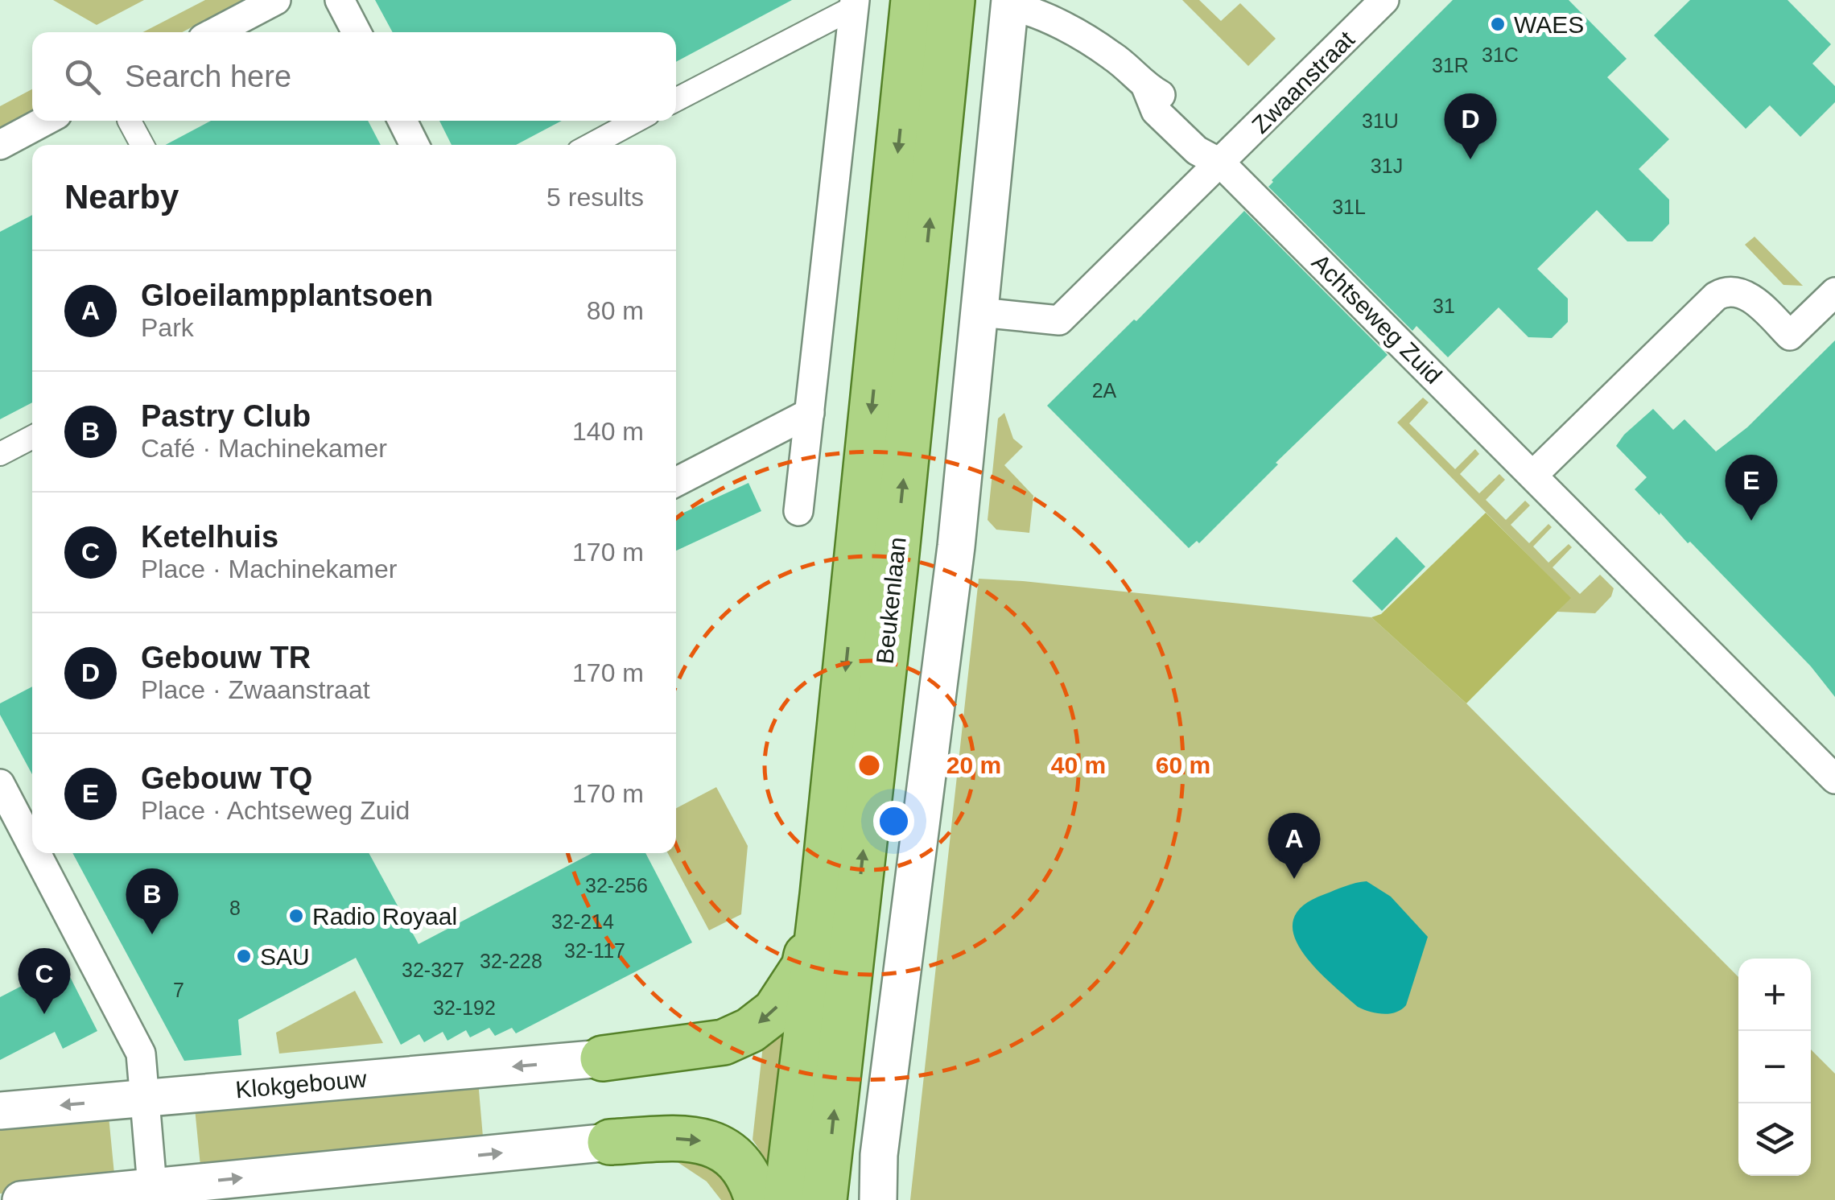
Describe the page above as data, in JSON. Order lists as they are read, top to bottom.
{
  "streets": {
    "main road": ["Beukenlaan"],
    "street": ["Zwaanstraat", "Achtseweg Zuid", "Klokgebouw"]
  },
  "crossings": [
    ["Zwaanstraat", "Achtseweg Zuid"]
  ],
  "places": ["WAES", "Radio Royaal", "SAU"],
  "house_numbers": [
    "31C",
    "31R",
    "31U",
    "31J",
    "31L",
    "31",
    "2A",
    "32-256",
    "8",
    "32-214",
    "32-117",
    "32-228",
    "32-327",
    "7",
    "32-192"
  ],
  "page": {
    "search": "Search here",
    "pins": [
      "D",
      "E",
      "A",
      "B",
      "C"
    ],
    "heading": ["Nearby", "5 results"],
    "list": [
      {
        "mark": "A",
        "name": "Gloeilampplantsoen",
        "note": "Park",
        "value": "80 m"
      },
      {
        "mark": "B",
        "name": "Pastry Club",
        "note": "Café · Machinekamer",
        "value": "140 m"
      },
      {
        "mark": "C",
        "name": "Ketelhuis",
        "note": "Place · Machinekamer",
        "value": "170 m"
      },
      {
        "mark": "D",
        "name": "Gebouw TR",
        "note": "Place · Zwaanstraat",
        "value": "170 m"
      },
      {
        "mark": "E",
        "name": "Gebouw TQ",
        "note": "Place · Achtseweg Zuid",
        "value": "170 m"
      }
    ],
    "map_buttons": ["+", "−"]
  },
  "rings": ["20 m", "40 m", "60 m"]
}
